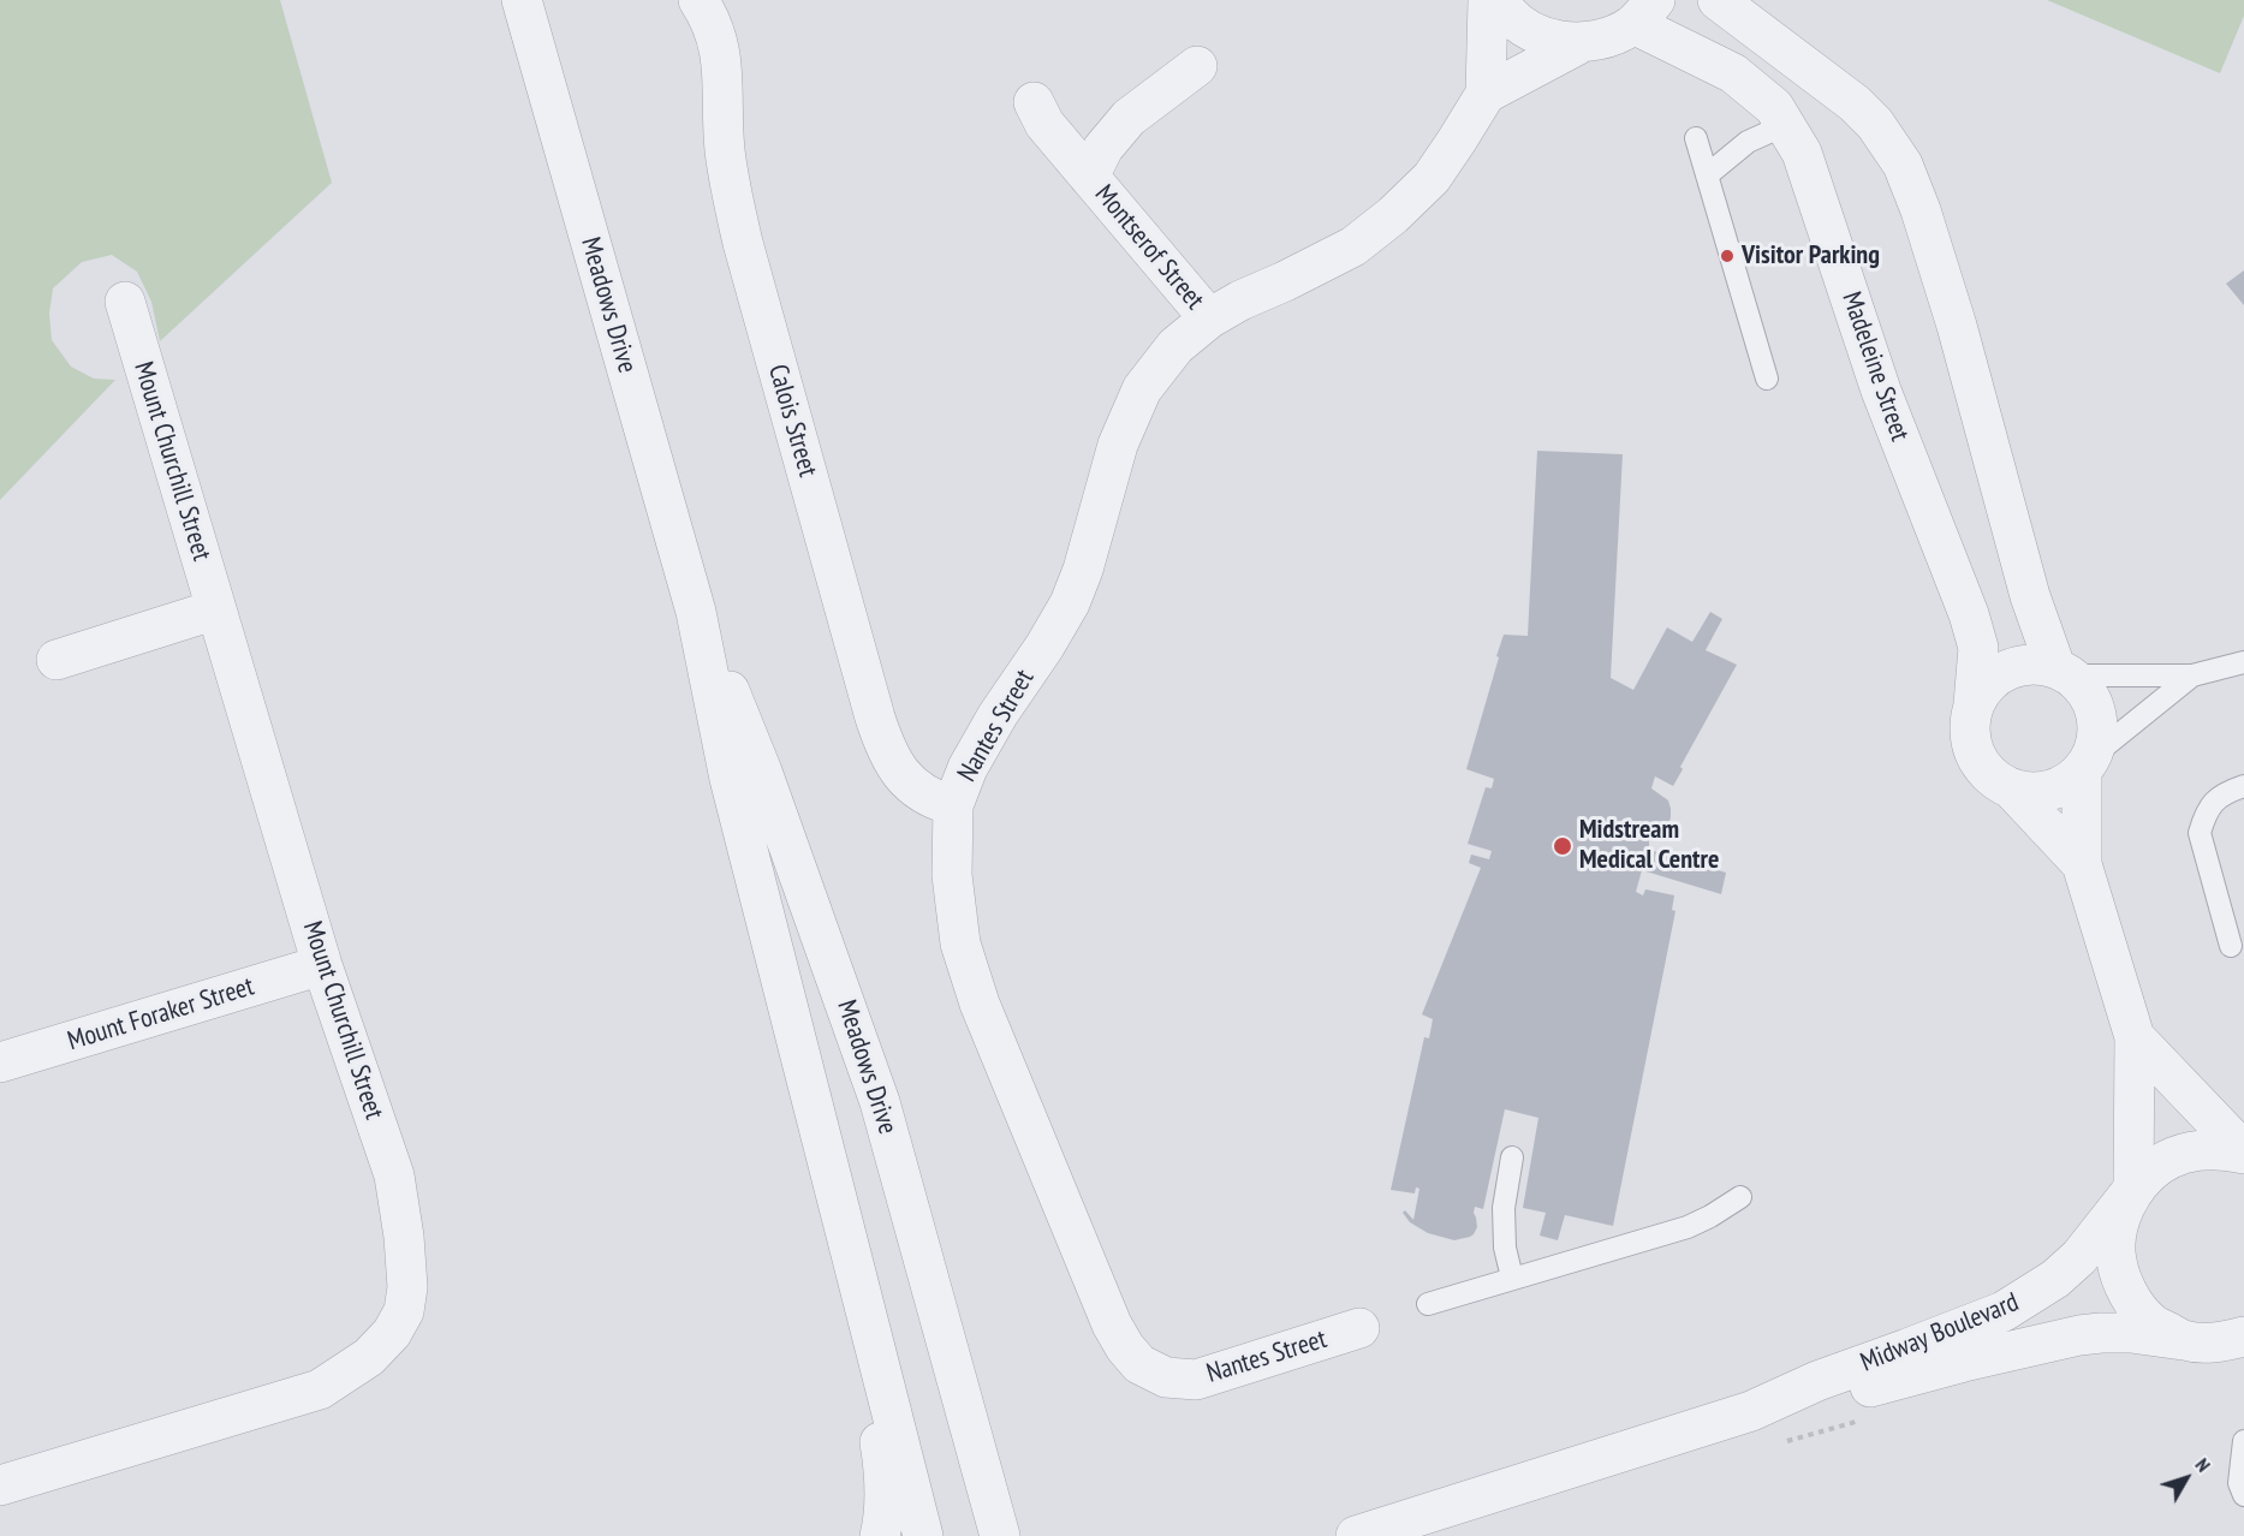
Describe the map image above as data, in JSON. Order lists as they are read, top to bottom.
{
  "streets": {
    "street": [
      "Montserof Street",
      "Meadows Drive",
      "Madeleine Street",
      "Calois Street",
      "Mount Churchill Street",
      "Nantes Street",
      "Mount Foraker Street",
      "Midway Boulevard"
    ]
  },
  "crossings": [
    ["Montserof Street", "Nantes Street"],
    ["Madeleine Street", "Midway Boulevard"],
    ["Calois Street", "Nantes Street"],
    ["Mount Churchill Street", "Mount Foraker Street"]
  ],
  "places": ["Visitor Parking", "Midstream Medical Centre"],
  "north": "top right"
}
